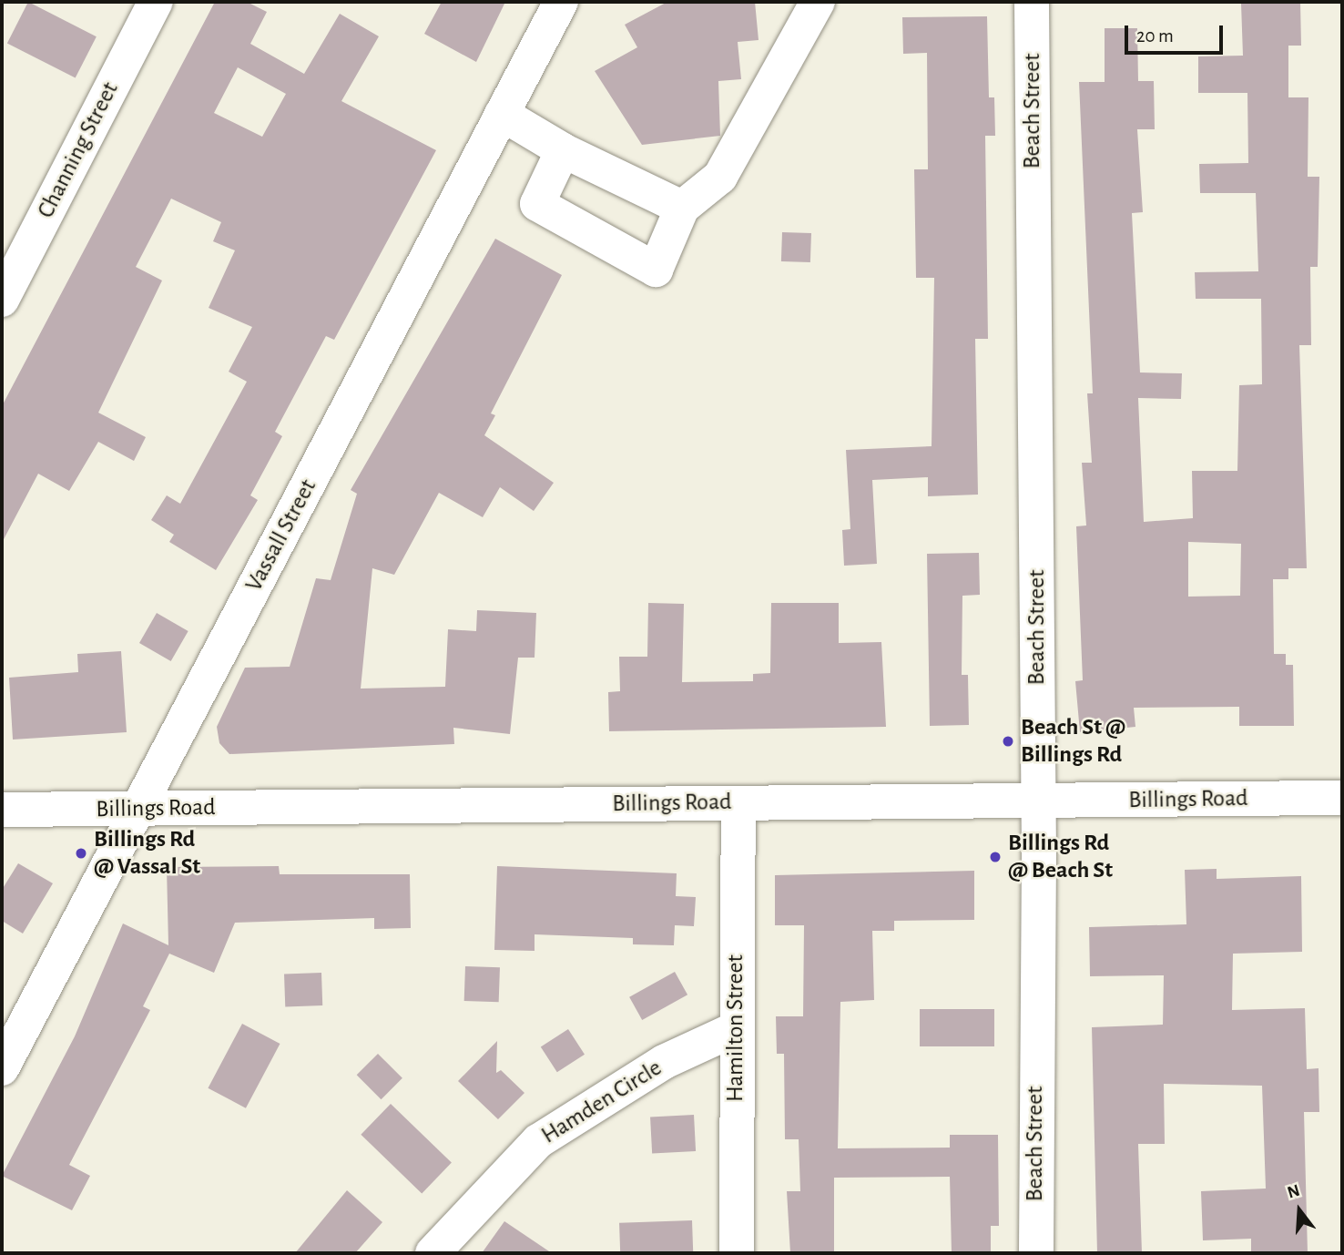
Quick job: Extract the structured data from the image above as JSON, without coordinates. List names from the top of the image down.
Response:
{
  "streets": {
    "street": [
      "Beach Street",
      "Channing Street",
      "Vassall Street",
      "Billings Road",
      "Hamilton Street",
      "Hamden Circle"
    ]
  },
  "crossings": [
    ["Beach Street", "Billings Road"],
    ["Vassall Street", "Billings Road"],
    ["Billings Road", "Hamilton Street"],
    ["Hamilton Street", "Hamden Circle"]
  ],
  "places": ["Beach St @ Billings Rd", "Billings Rd @ Vassal St", "Billings Rd @ Beach St"],
  "scale_bar": "20 m",
  "north": "top"
}
